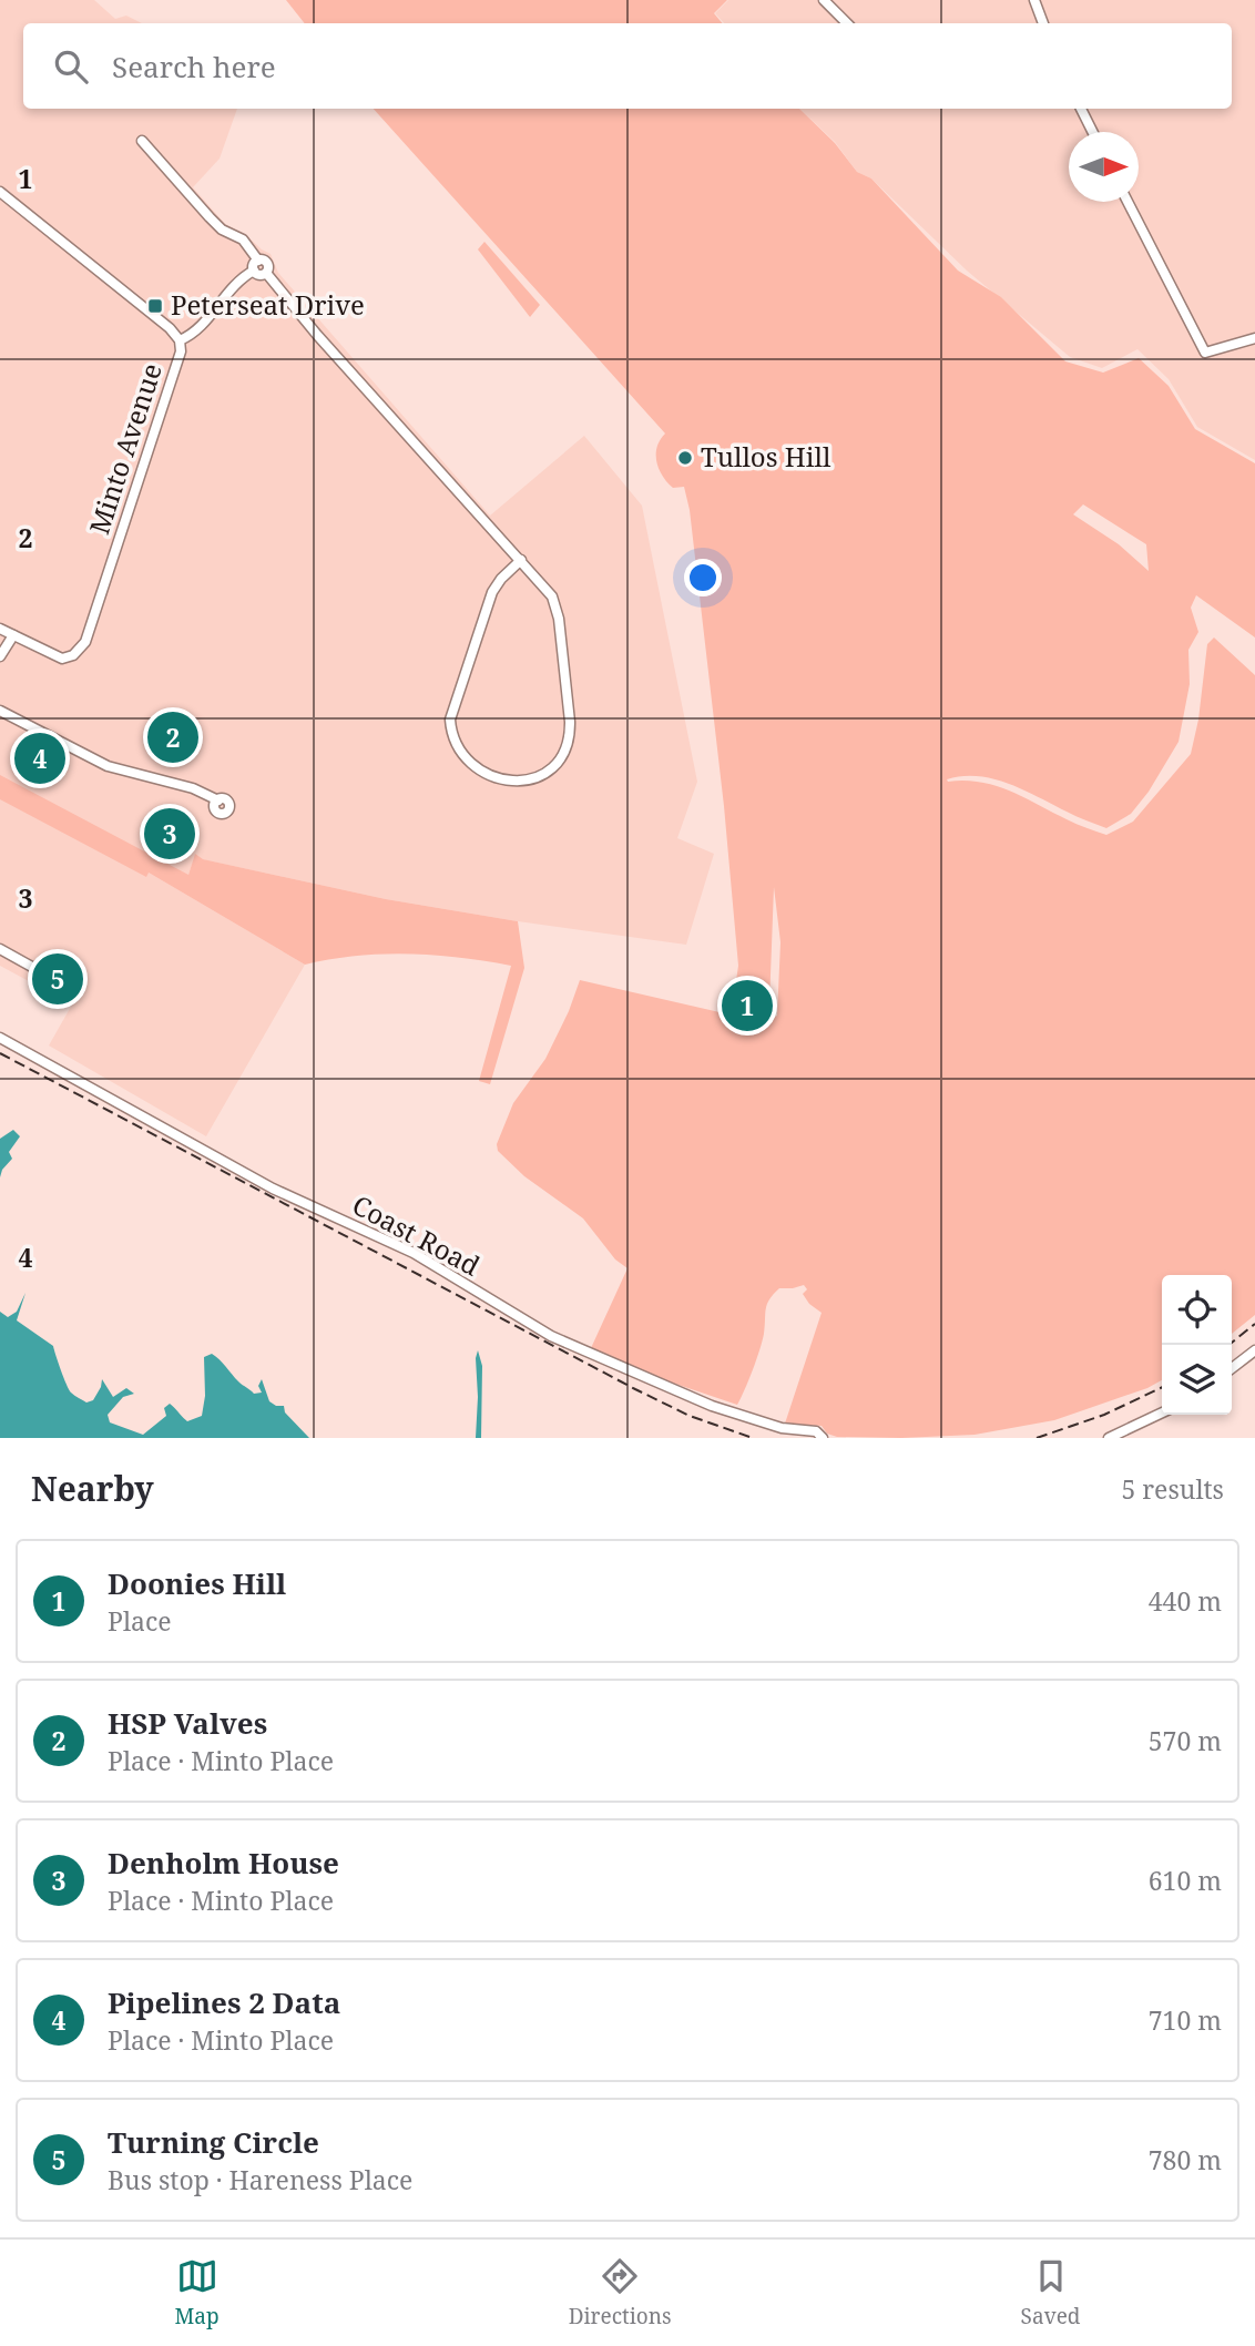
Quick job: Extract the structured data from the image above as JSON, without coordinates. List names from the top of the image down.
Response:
{
  "streets": {
    "street": ["Minto Avenue", "Coast Road"]
  },
  "places": {
    "transit": ["Peterseat Drive"],
    "other": ["Tullos Hill"]
  },
  "north": "right",
  "page": {
    "search": "Search here",
    "pins": [
      "2",
      "4",
      "3",
      "5",
      "1"
    ],
    "heading": ["Nearby", "5 results"],
    "list": [
      {
        "mark": "1",
        "name": "Doonies Hill",
        "note": "Place",
        "value": "440 m"
      },
      {
        "mark": "2",
        "name": "HSP Valves",
        "note": "Place · Minto Place",
        "value": "570 m"
      },
      {
        "mark": "3",
        "name": "Denholm House",
        "note": "Place · Minto Place",
        "value": "610 m"
      },
      {
        "mark": "4",
        "name": "Pipelines 2 Data",
        "note": "Place · Minto Place",
        "value": "710 m"
      },
      {
        "mark": "5",
        "name": "Turning Circle",
        "note": "Bus stop · Hareness Place",
        "value": "780 m"
      }
    ],
    "nav": ["Map", "Directions", "Saved"]
  },
  "grid": {
    "rows": [
      "1",
      "2",
      "3",
      "4"
    ]
  }
}
